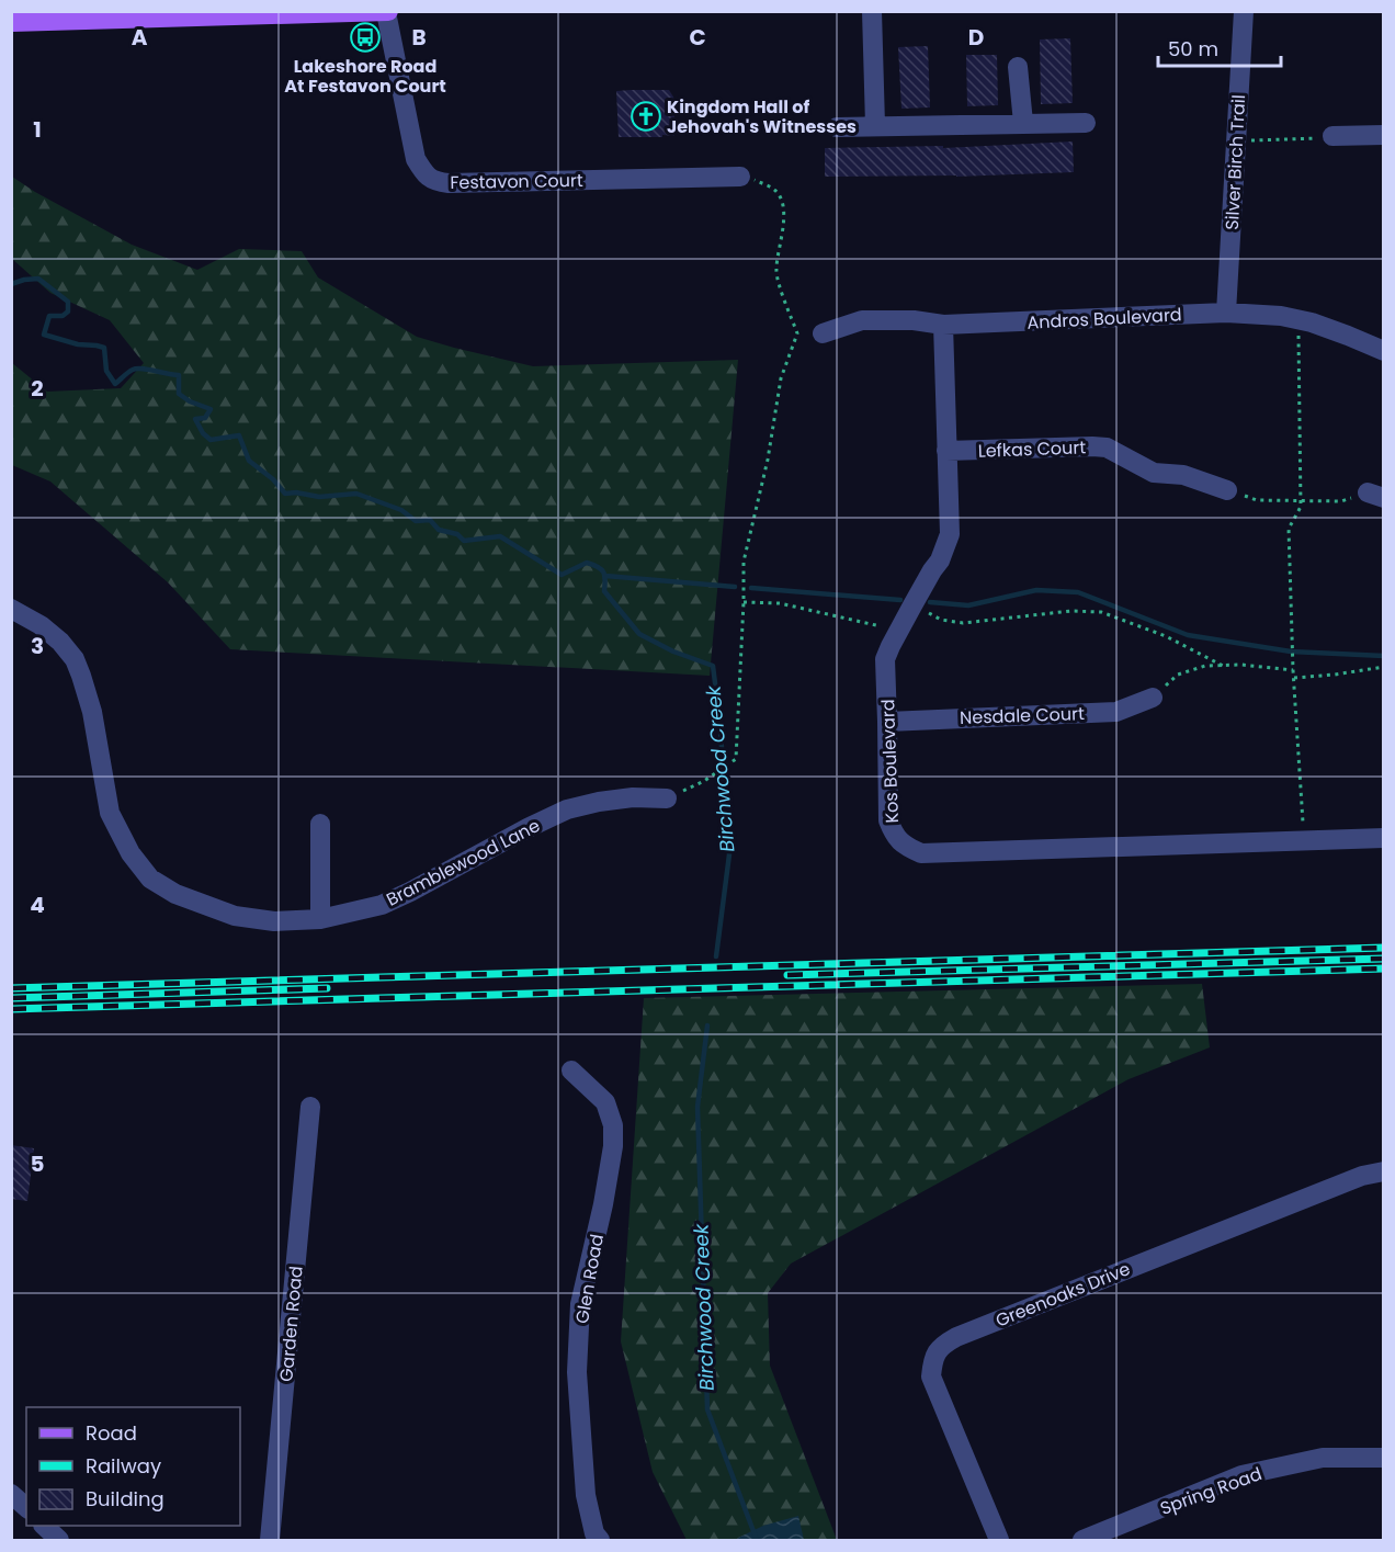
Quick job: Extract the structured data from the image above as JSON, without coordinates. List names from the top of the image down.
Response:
{
  "streets": {
    "street": [
      "Silver Birch Trail",
      "Festavon Court",
      "Andros Boulevard",
      "Lefkas Court",
      "Nesdale Court",
      "Kos Boulevard",
      "Bramblewood Lane",
      "Glen Road",
      "Greenoaks Drive",
      "Garden Road",
      "Spring Road"
    ]
  },
  "crossings": [
    ["Silver Birch Trail", "Andros Boulevard"],
    ["Andros Boulevard", "Kos Boulevard"],
    ["Lefkas Court", "Kos Boulevard"],
    ["Nesdale Court", "Kos Boulevard"]
  ],
  "water": ["Birchwood Creek"],
  "places": {
    "bus stop": ["Lakeshore Road At Festavon Court"],
    "church": ["Kingdom Hall of Jehovah's Witnesses"]
  },
  "legend": ["Road", "Railway", "Building"],
  "scale_bar": "50 m",
  "grid": {
    "columns": [
      "A",
      "B",
      "C",
      "D"
    ],
    "rows": [
      "1",
      "2",
      "3",
      "4",
      "5"
    ]
  }
}
